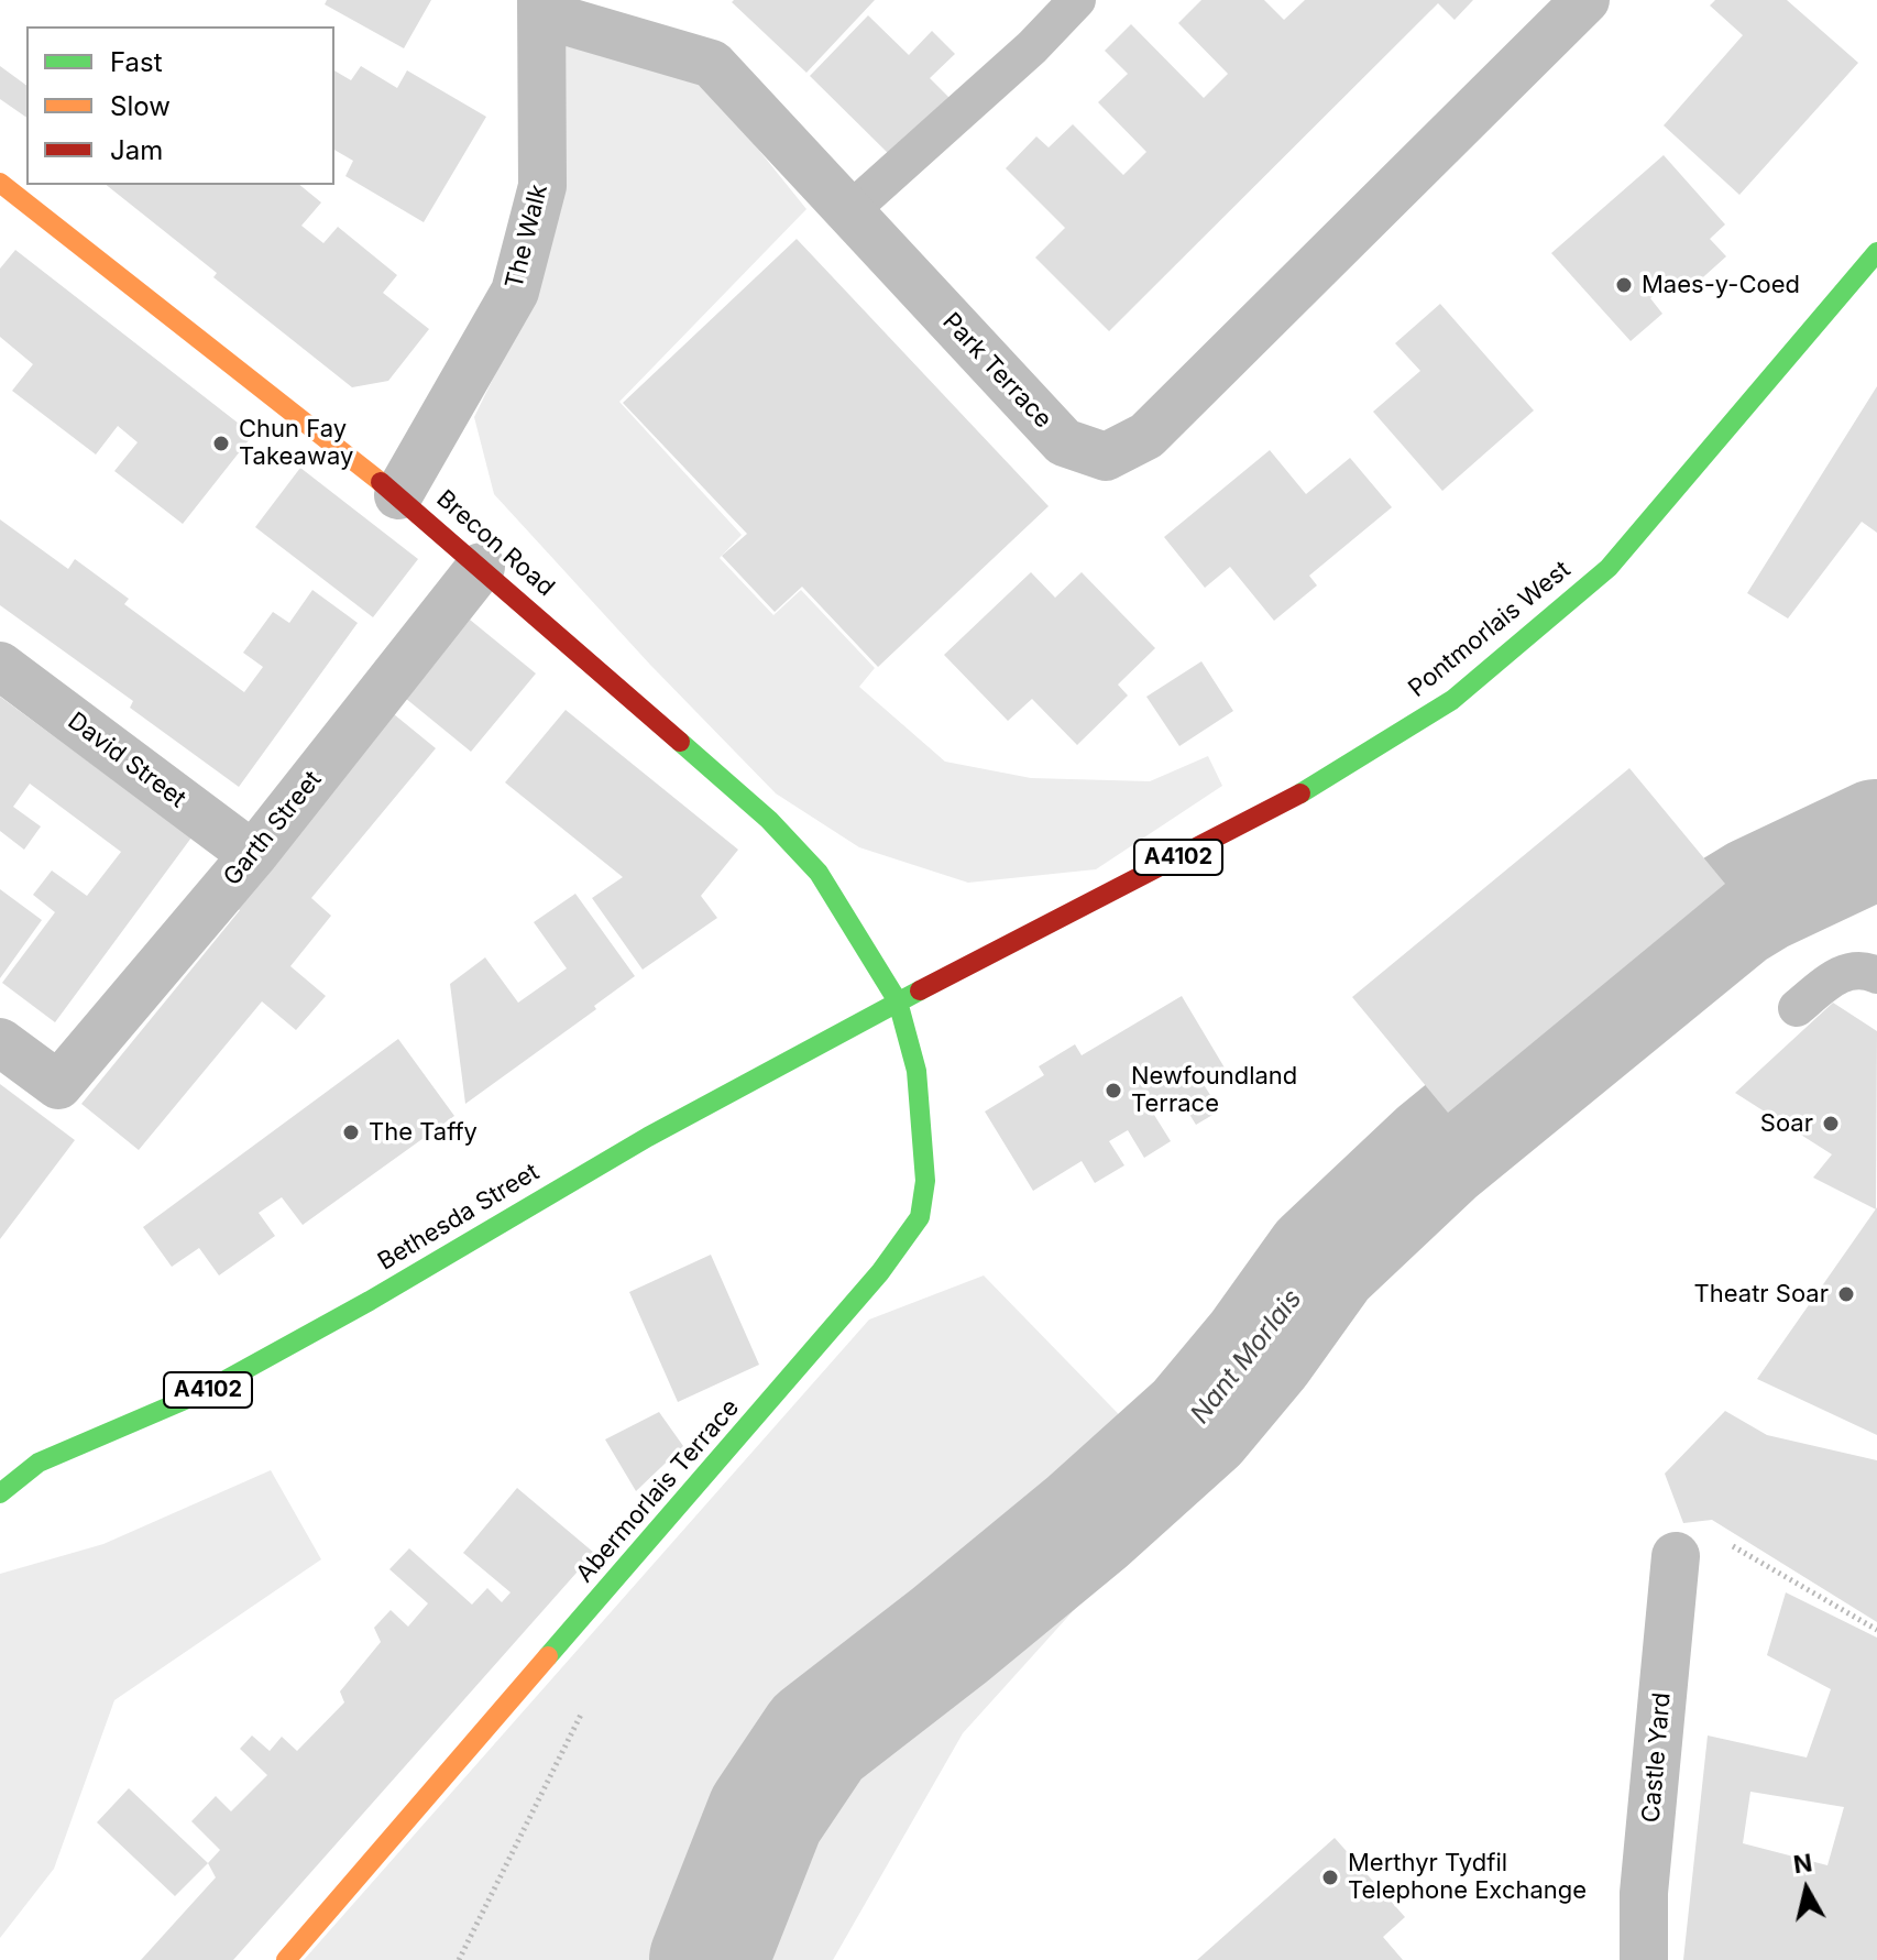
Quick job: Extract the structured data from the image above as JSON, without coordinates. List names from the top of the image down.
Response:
{
  "streets": {
    "street": [
      "The Walk",
      "Park Terrace",
      "Brecon Road",
      "Pontmorlais West",
      "David Street",
      "Garth Street",
      "A4102",
      "Bethesda Street",
      "Abermorlais Terrace",
      "Castle Yard"
    ]
  },
  "crossings": [
    ["The Walk", "Park Terrace"],
    ["The Walk", "Brecon Road"],
    ["Brecon Road", "Pontmorlais West"],
    ["Brecon Road", "Garth Street"],
    ["Brecon Road", "Bethesda Street"],
    ["Brecon Road", "Abermorlais Terrace"],
    ["Pontmorlais West", "Bethesda Street"],
    ["Pontmorlais West", "Abermorlais Terrace"],
    ["David Street", "Garth Street"],
    ["Bethesda Street", "Abermorlais Terrace"]
  ],
  "water": ["Nant Morlais"],
  "places": [
    "Maes-y-Coed",
    "Chun Fay Takeaway",
    "Newfoundland Terrace",
    "Soar",
    "The Taffy",
    "Theatr Soar",
    "Merthyr Tydfil Telephone Exchange"
  ],
  "legend": ["Fast", "Slow", "Jam"],
  "north": "top"
}
